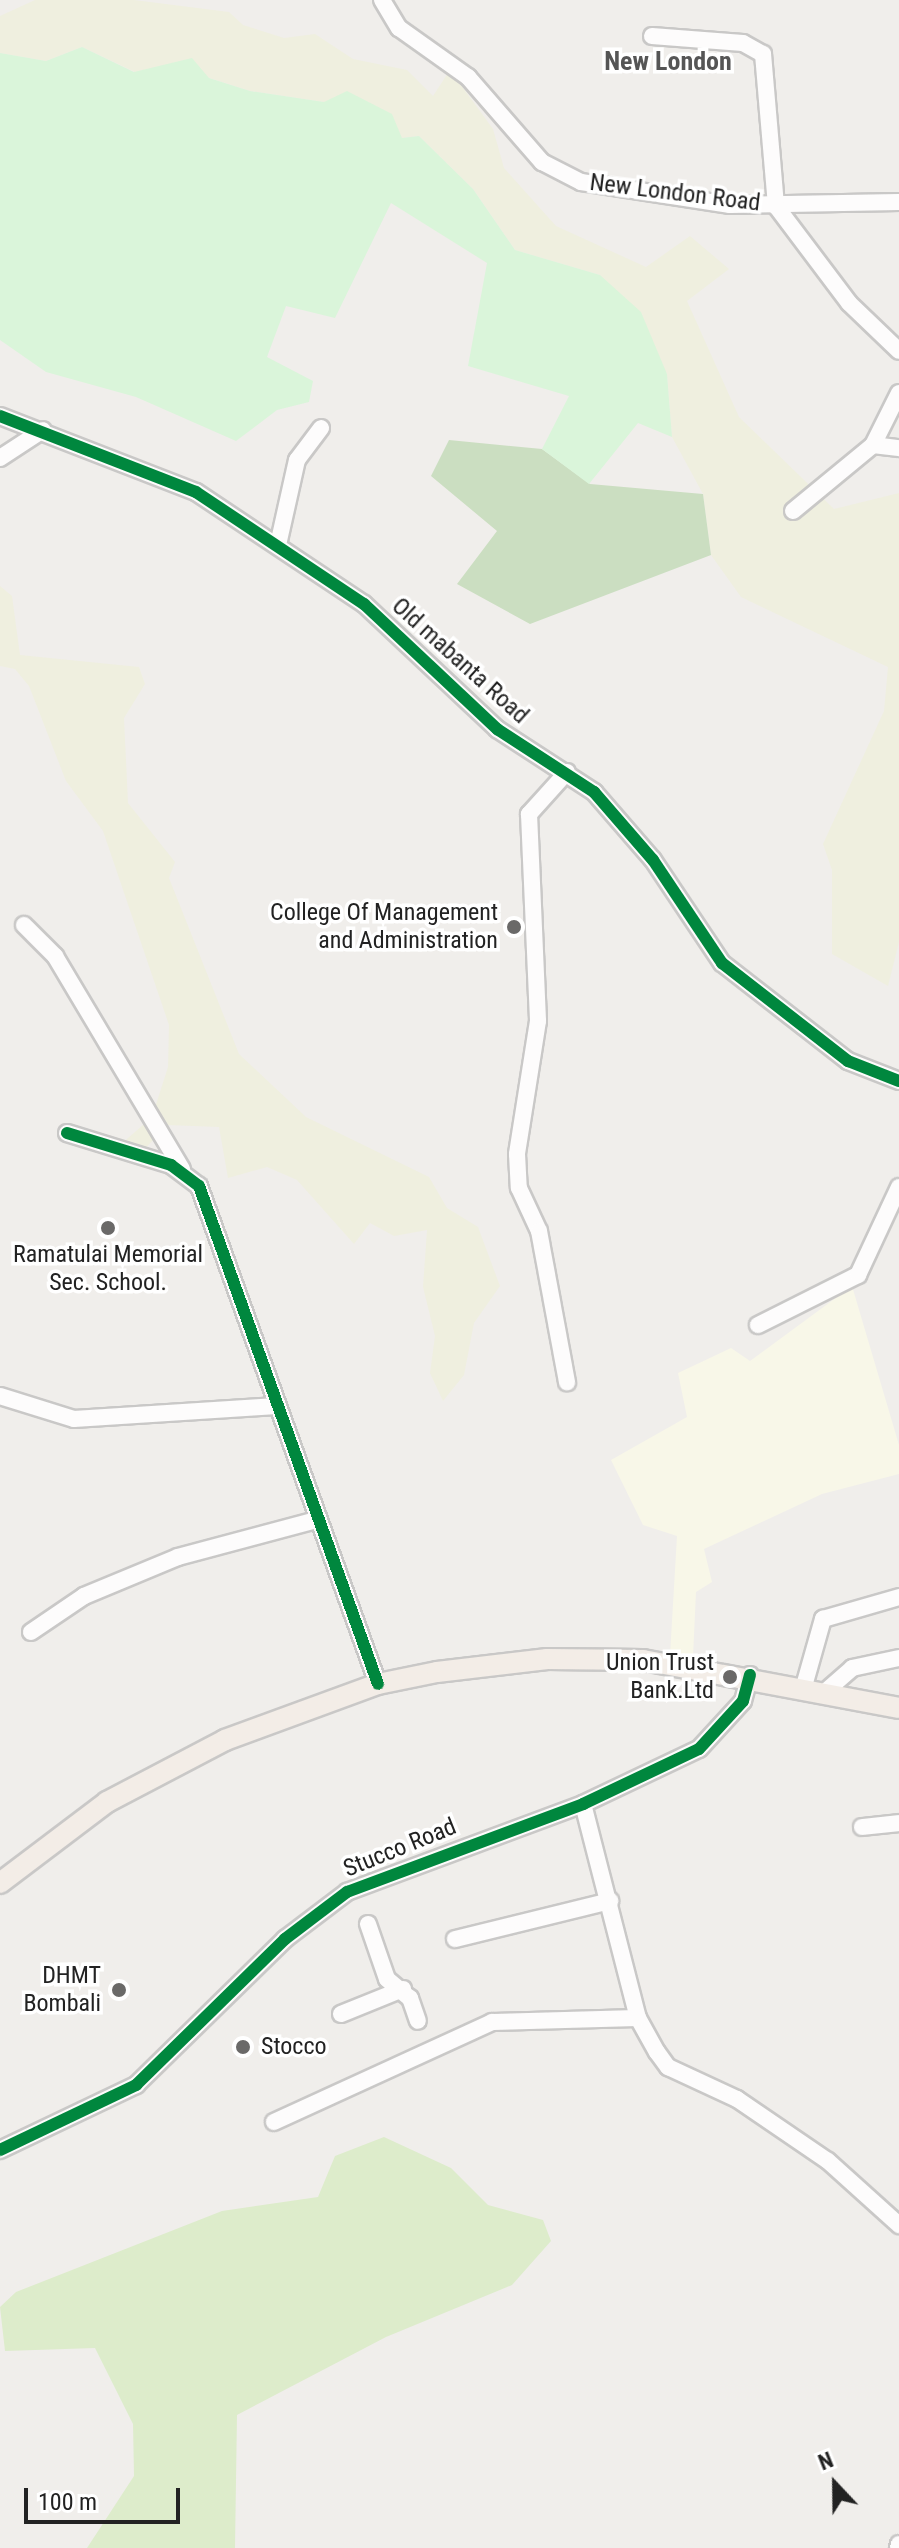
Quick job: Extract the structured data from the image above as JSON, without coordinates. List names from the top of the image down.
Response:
{
  "streets": {
    "street": ["New London Road", "Old mabanta Road", "Stucco Road"]
  },
  "districts": ["New London"],
  "places": [
    "College Of Management and Administration",
    "Ramatulai Memorial Sec. School.",
    "Union Trust Bank.Ltd",
    "DHMT Bombali",
    "Stocco"
  ],
  "scale_bar": "100 m",
  "north": "top"
}
